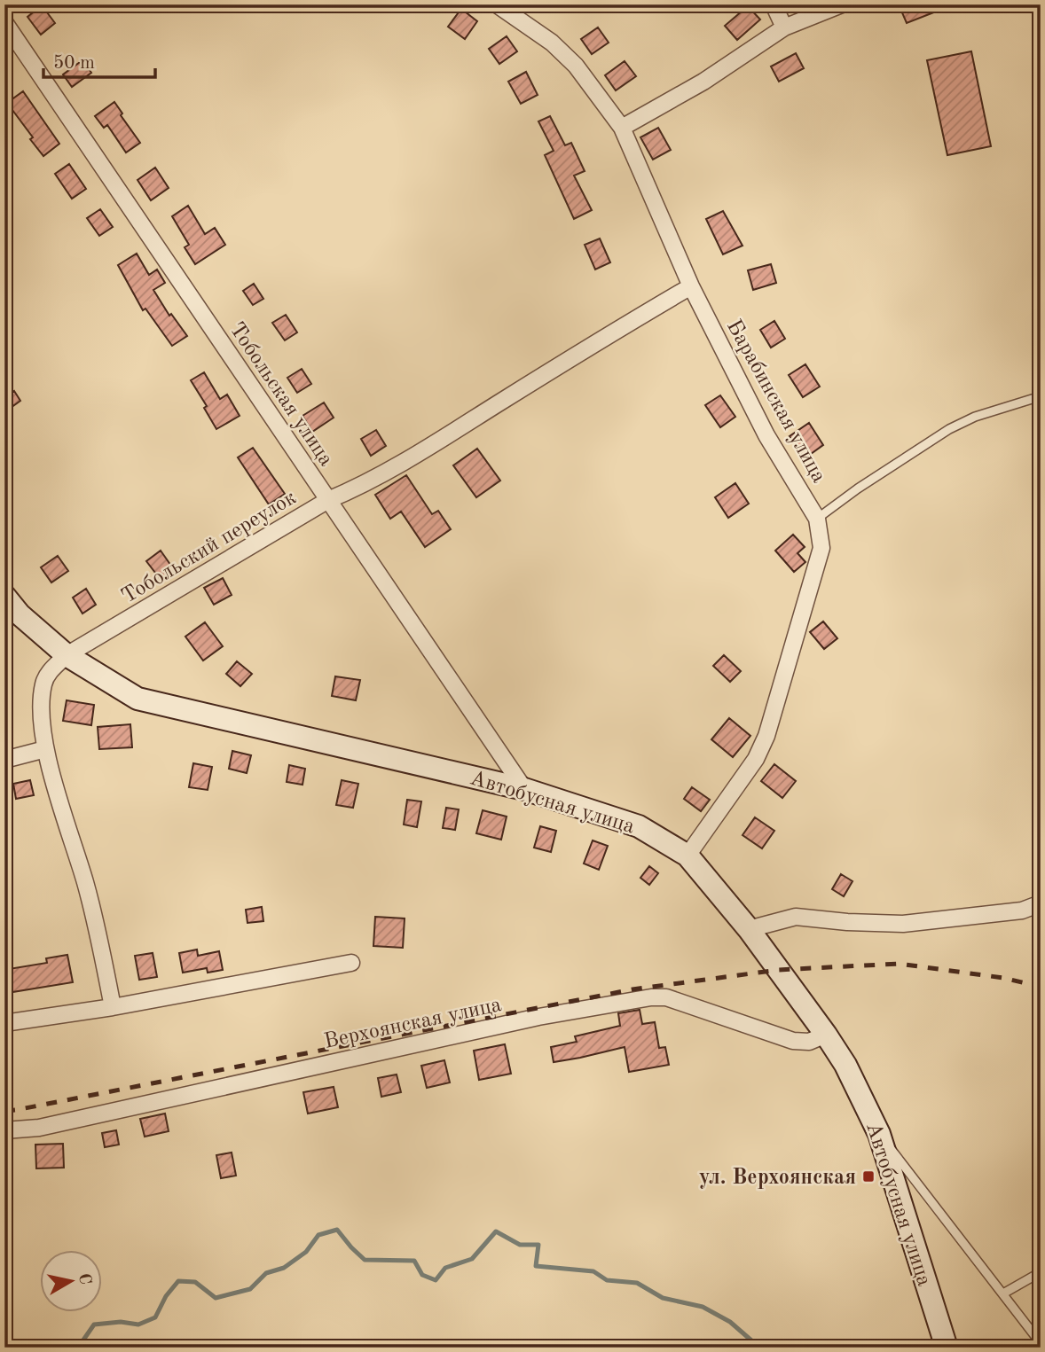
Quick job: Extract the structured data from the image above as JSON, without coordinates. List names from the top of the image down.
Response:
{
  "streets": {
    "street": [
      "Тобольская улица",
      "Барабинская улица",
      "Тобольский переулок",
      "Автобусная улица",
      "Верхоянская улица"
    ]
  },
  "crossings": [
    ["Тобольская улица", "Тобольский переулок"],
    ["Тобольская улица", "Автобусная улица"],
    ["Барабинская улица", "Тобольский переулок"],
    ["Барабинская улица", "Автобусная улица"],
    ["Тобольский переулок", "Автобусная улица"],
    ["Автобусная улица", "Верхоянская улица"]
  ],
  "places": {
    "transit": ["ул. Верхоянская"]
  },
  "scale_bar": "50 m",
  "north": "right"
}
